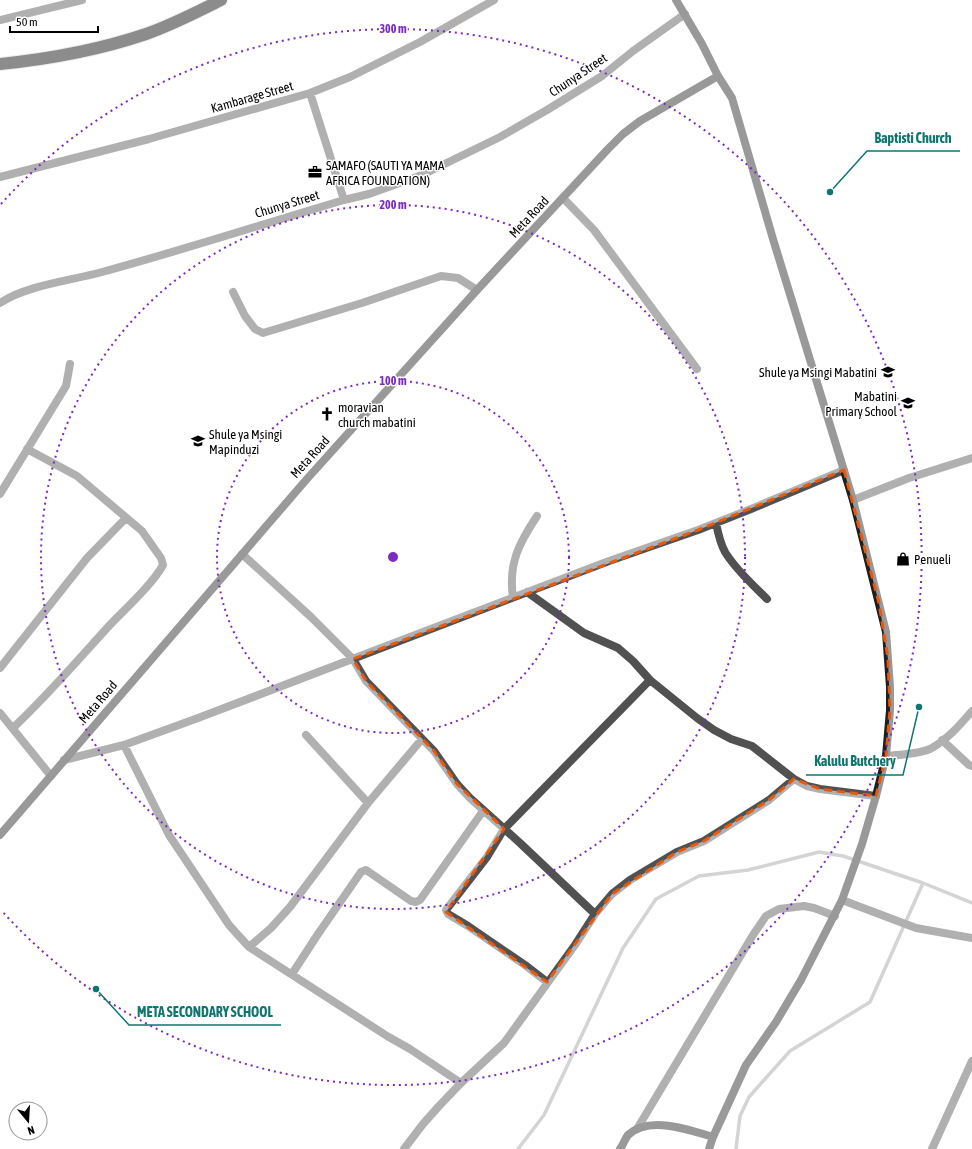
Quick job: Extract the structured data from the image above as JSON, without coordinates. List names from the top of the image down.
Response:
{
  "streets": {
    "main road": ["Meta Road"],
    "street": ["Chunya Street", "Kambarage Street"]
  },
  "places": {
    "office": ["SAMAFO (SAUTI YA MAMA AFRICA FOUNDATION)"],
    "other": ["Baptisti Church", "Kalulu Butchery", "META SECONDARY SCHOOL"],
    "school or university": ["Shule ya Msingi Mabatini", "Mabatini Primary School", "Shule ya Msingi Mapinduzi"],
    "church": ["moravian church mabatini"],
    "shop": ["Penueli"]
  },
  "scale_bar": "50 m",
  "north": "bottom",
  "rings": ["300 m", "200 m", "100 m"]
}
